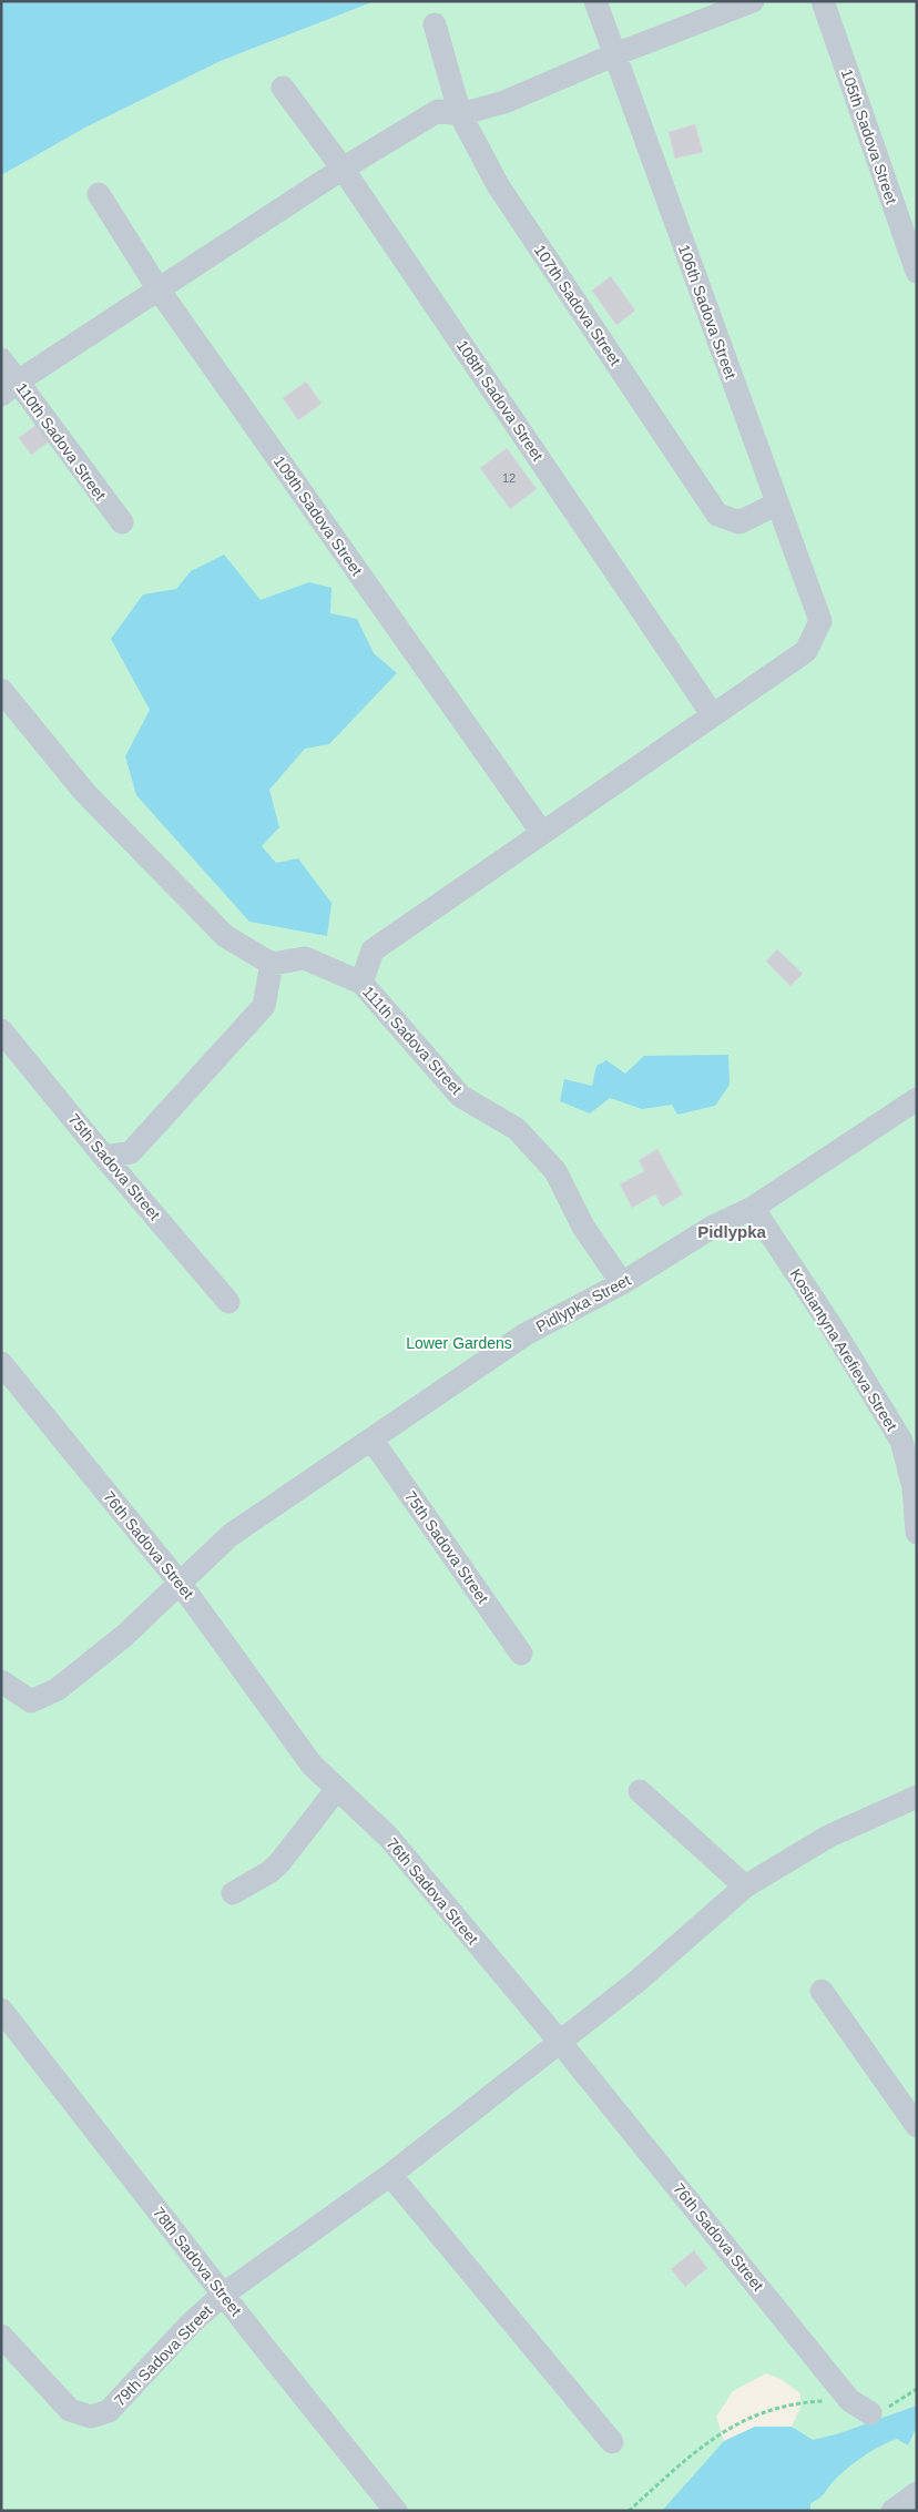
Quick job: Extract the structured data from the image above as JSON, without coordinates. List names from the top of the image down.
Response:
{
  "streets": {
    "street": [
      "105th Sadova Street",
      "107th Sadova Street",
      "106th Sadova Street",
      "108th Sadova Street",
      "110th Sadova Street",
      "109th Sadova Street",
      "111th Sadova Street",
      "75th Sadova Street",
      "Pidlypka Street",
      "Kostiantyna Arefieva Street",
      "76th Sadova Street",
      "78th Sadova Street",
      "79th Sadova Street"
    ]
  },
  "crossings": [
    ["107th Sadova Street", "106th Sadova Street"],
    ["106th Sadova Street", "108th Sadova Street"],
    ["111th Sadova Street", "Pidlypka Street"],
    ["75th Sadova Street", "Pidlypka Street"],
    ["Pidlypka Street", "Kostiantyna Arefieva Street"],
    ["Pidlypka Street", "76th Sadova Street"],
    ["76th Sadova Street", "79th Sadova Street"],
    ["78th Sadova Street", "79th Sadova Street"]
  ],
  "districts": ["Pidlypka"],
  "parks": ["Lower Gardens"],
  "house_numbers": ["12"]
}
